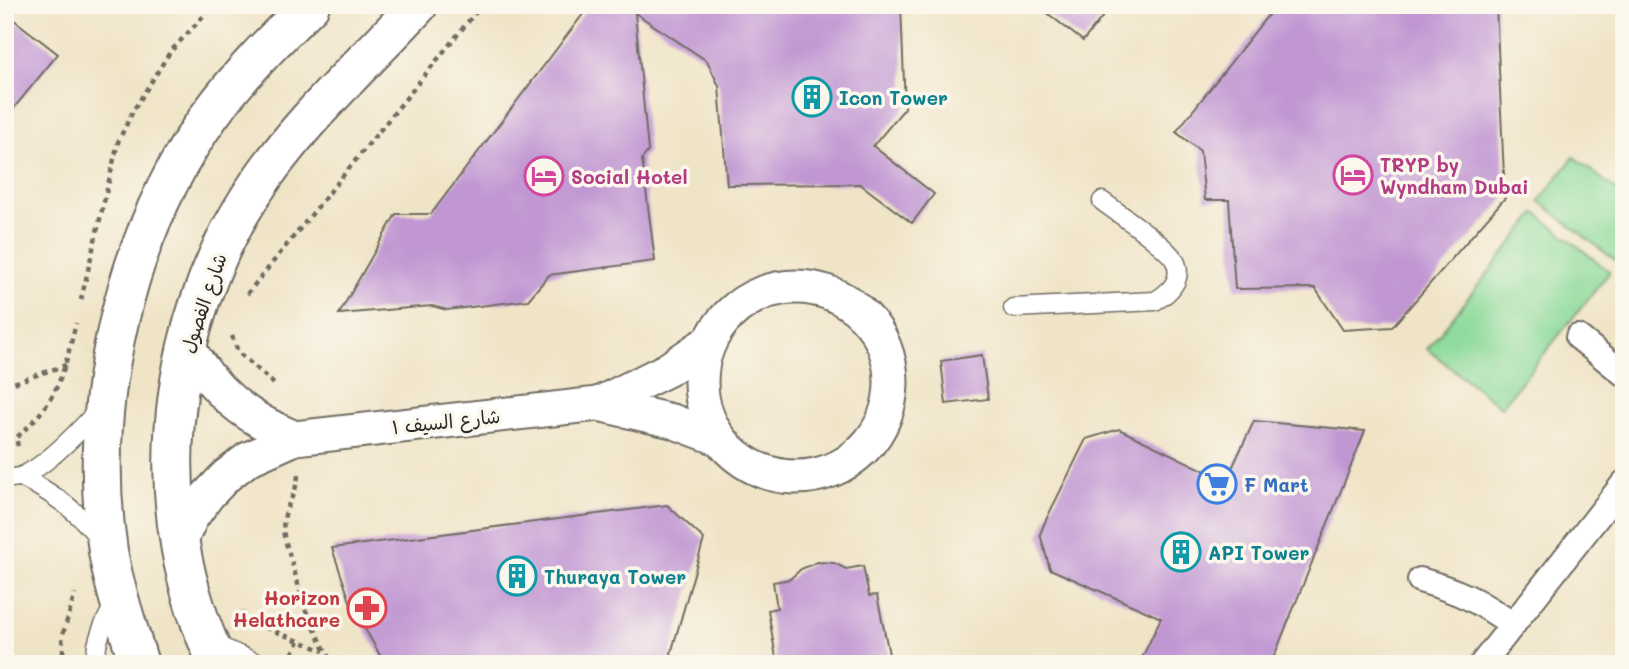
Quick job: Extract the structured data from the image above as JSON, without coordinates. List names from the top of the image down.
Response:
{
  "streets": {
    "street": ["شارع الفصول", "شارع السيف ١"]
  },
  "places": {
    "building": ["Icon Tower", "API Tower", "Thuraya Tower"],
    "hotel": ["TRYP by Wyndham Dubai", "Social Hotel"],
    "supermarket": ["F Mart"],
    "pharmacy": ["Horizon Helathcare"]
  }
}
